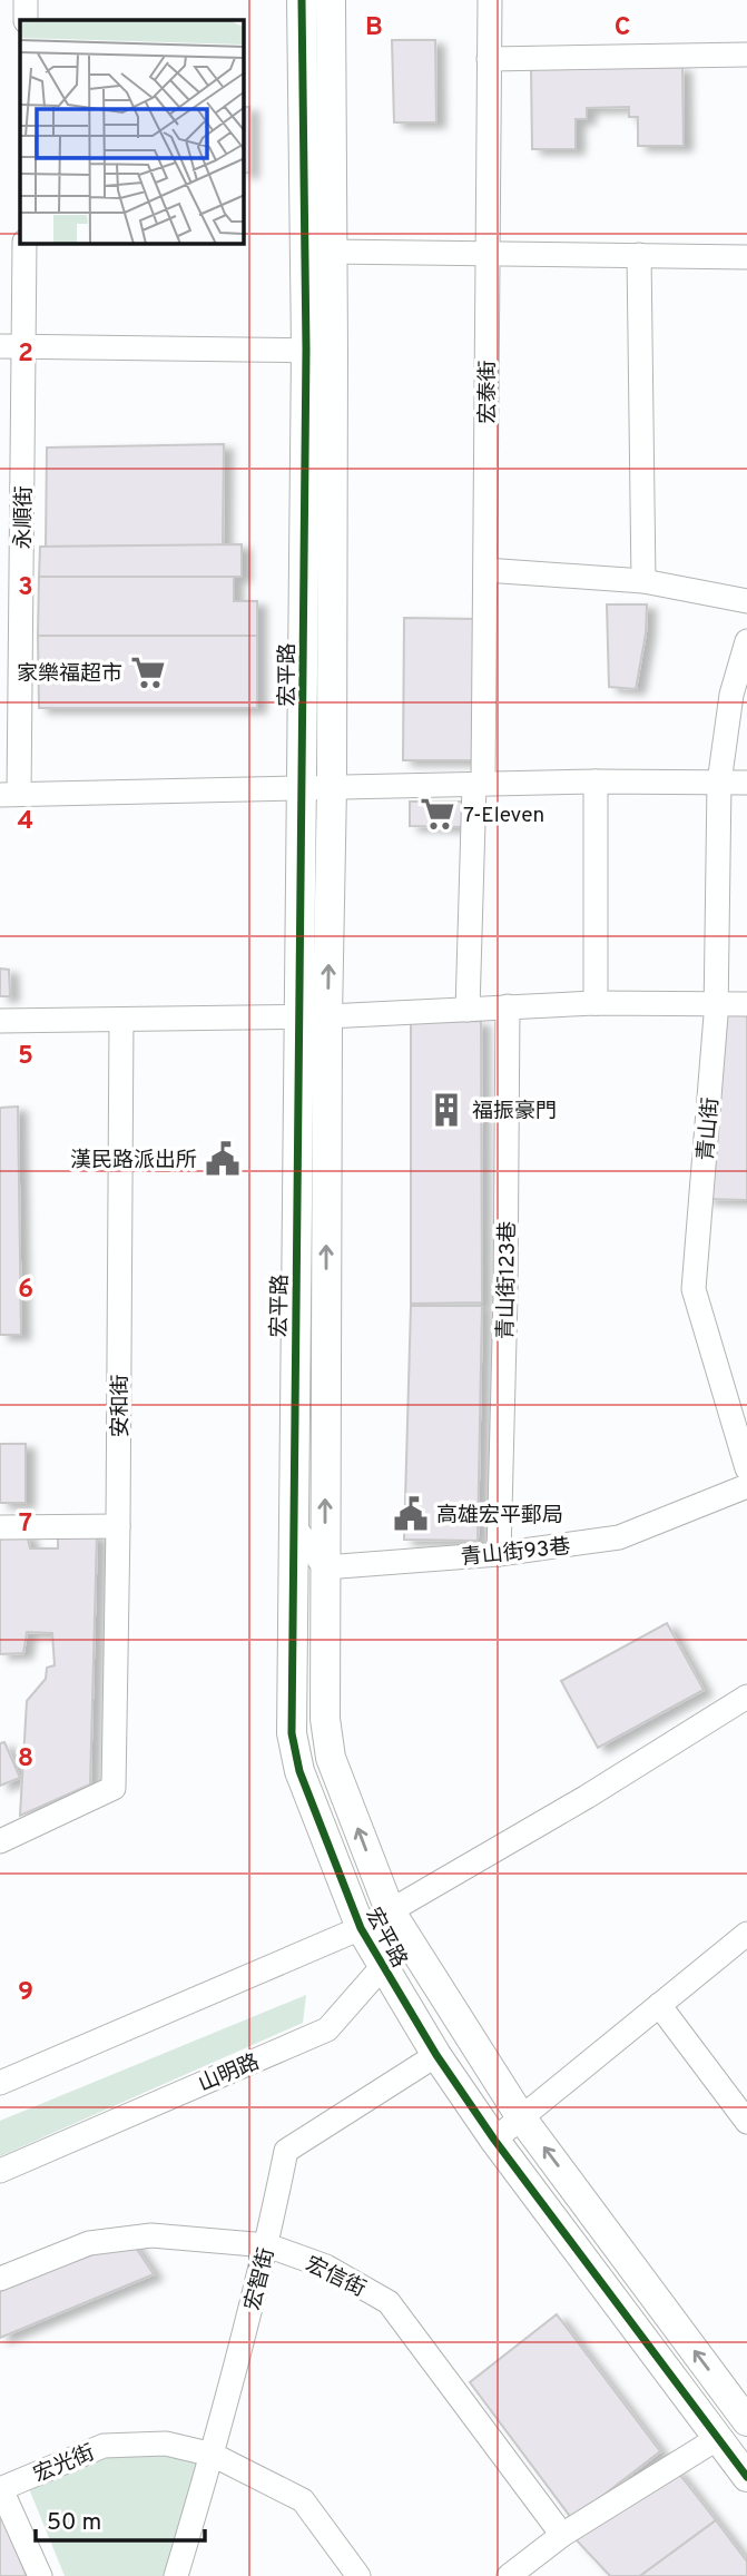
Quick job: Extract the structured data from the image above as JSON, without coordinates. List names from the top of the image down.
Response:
{
  "streets": {
    "street": [
      "宏泰街",
      "永順街",
      "宏平路",
      "青山街",
      "青山街123巷",
      "安和街",
      "青山街93巷",
      "山明路",
      "宏信街",
      "宏智街",
      "宏光街"
    ]
  },
  "crossings": [
    ["宏平路", "青山街93巷"],
    ["宏平路", "山明路"],
    ["宏平路", "宏智街"],
    ["青山街123巷", "青山街93巷"],
    ["宏信街", "宏智街"],
    ["宏智街", "宏光街"]
  ],
  "places": {
    "supermarket": ["家樂福超市", "7-Eleven"],
    "building": ["福振豪門"],
    "public building": ["漢民路派出所", "高雄宏平郵局"]
  },
  "scale_bar": "50 m",
  "grid": {
    "columns": ["B", "C"],
    "rows": [
      "2",
      "3",
      "4",
      "5",
      "6",
      "7",
      "8",
      "9"
    ]
  }
}
